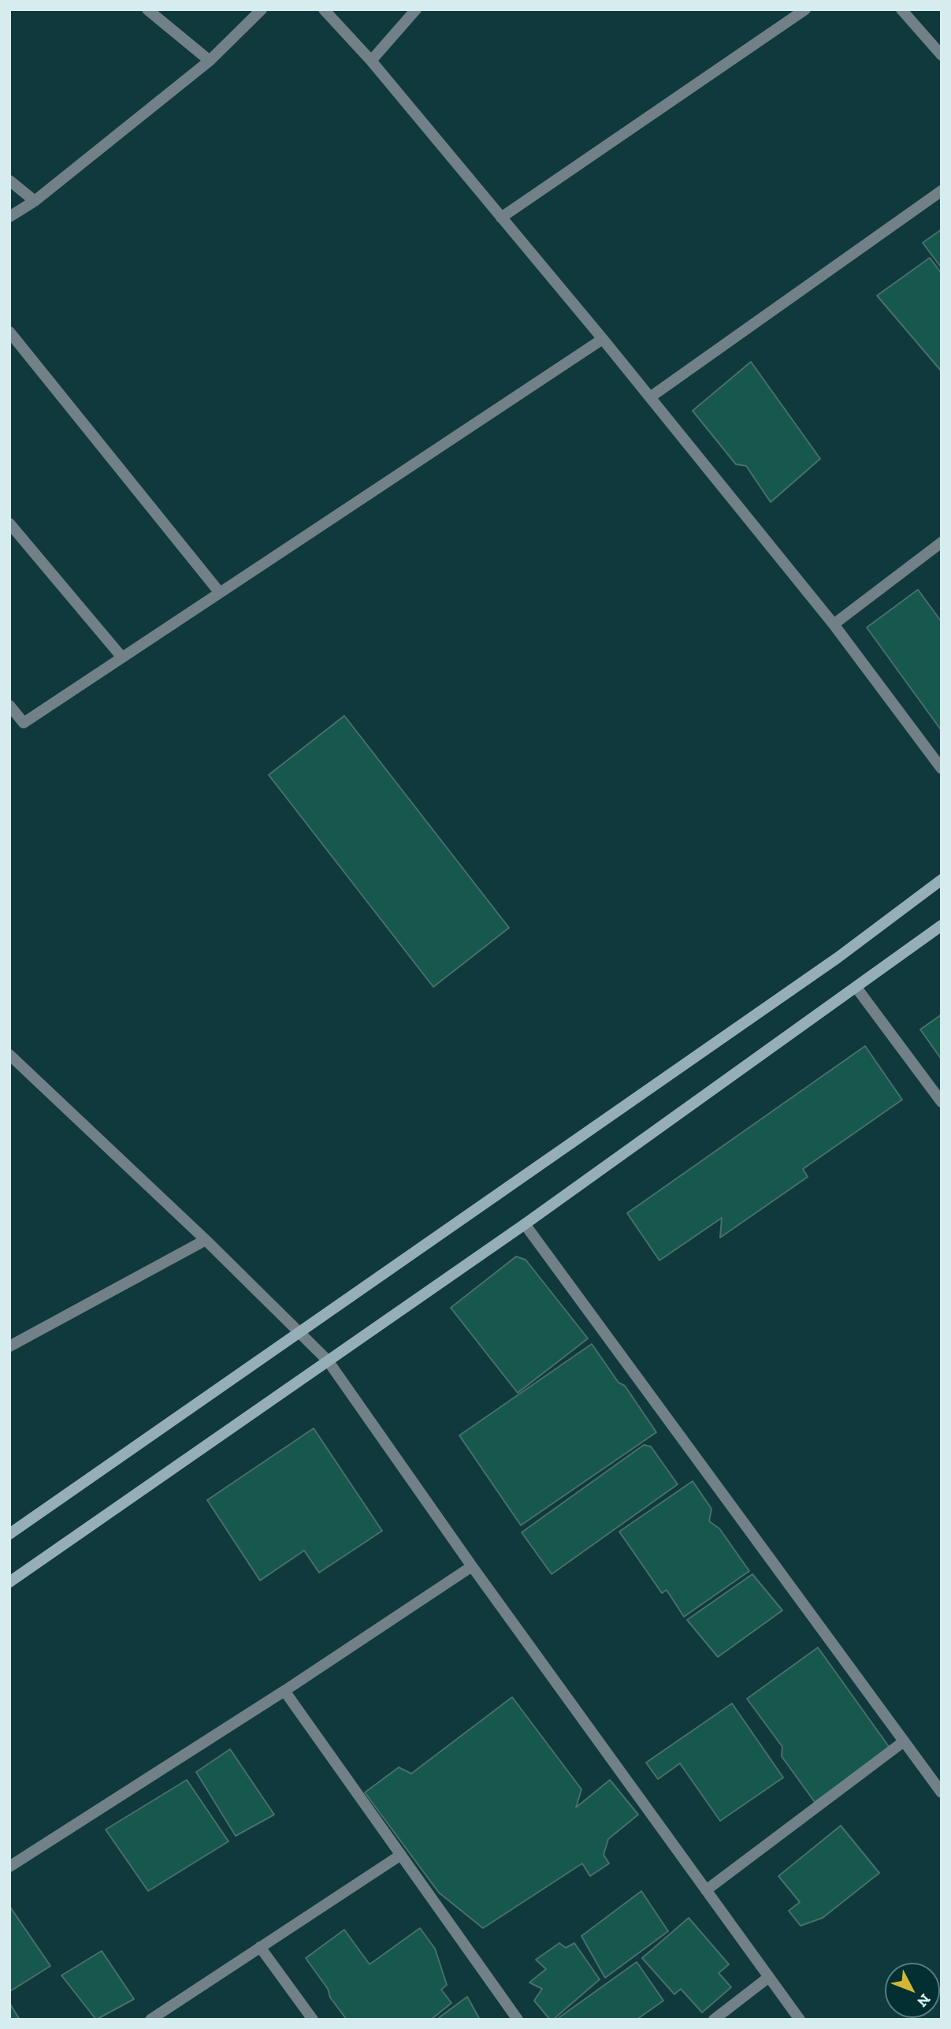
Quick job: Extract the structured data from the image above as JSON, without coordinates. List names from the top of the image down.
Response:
{
  "north": "bottom right"
}
